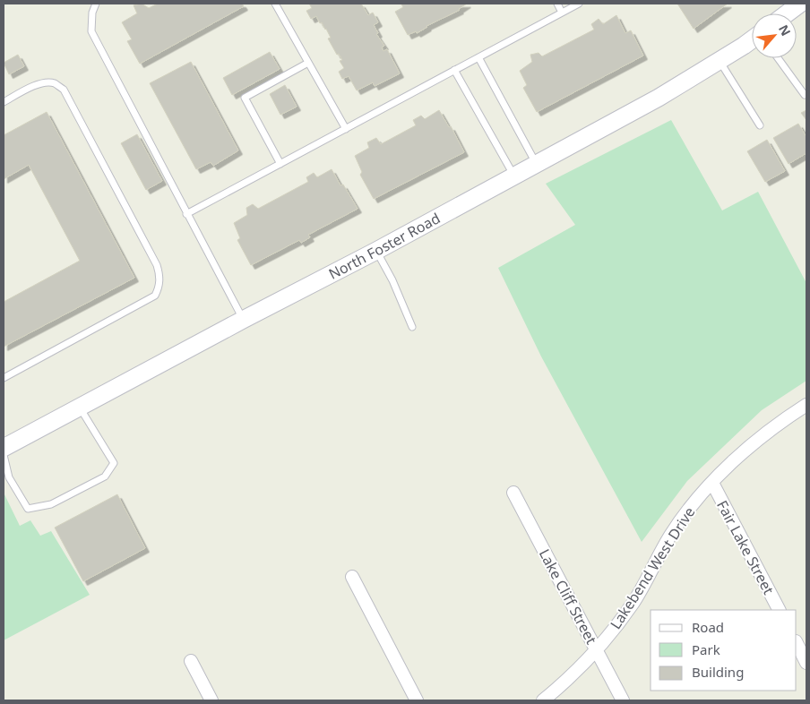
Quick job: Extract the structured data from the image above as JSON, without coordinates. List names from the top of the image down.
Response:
{
  "streets": {
    "main road": ["North Foster Road"],
    "street": ["Fair Lake Street", "Lakebend West Drive", "Lake Cliff Street"]
  },
  "crossings": [
    ["Fair Lake Street", "Lakebend West Drive"],
    ["Lakebend West Drive", "Lake Cliff Street"]
  ],
  "legend": ["Road", "Park", "Building"],
  "north": "top right"
}
